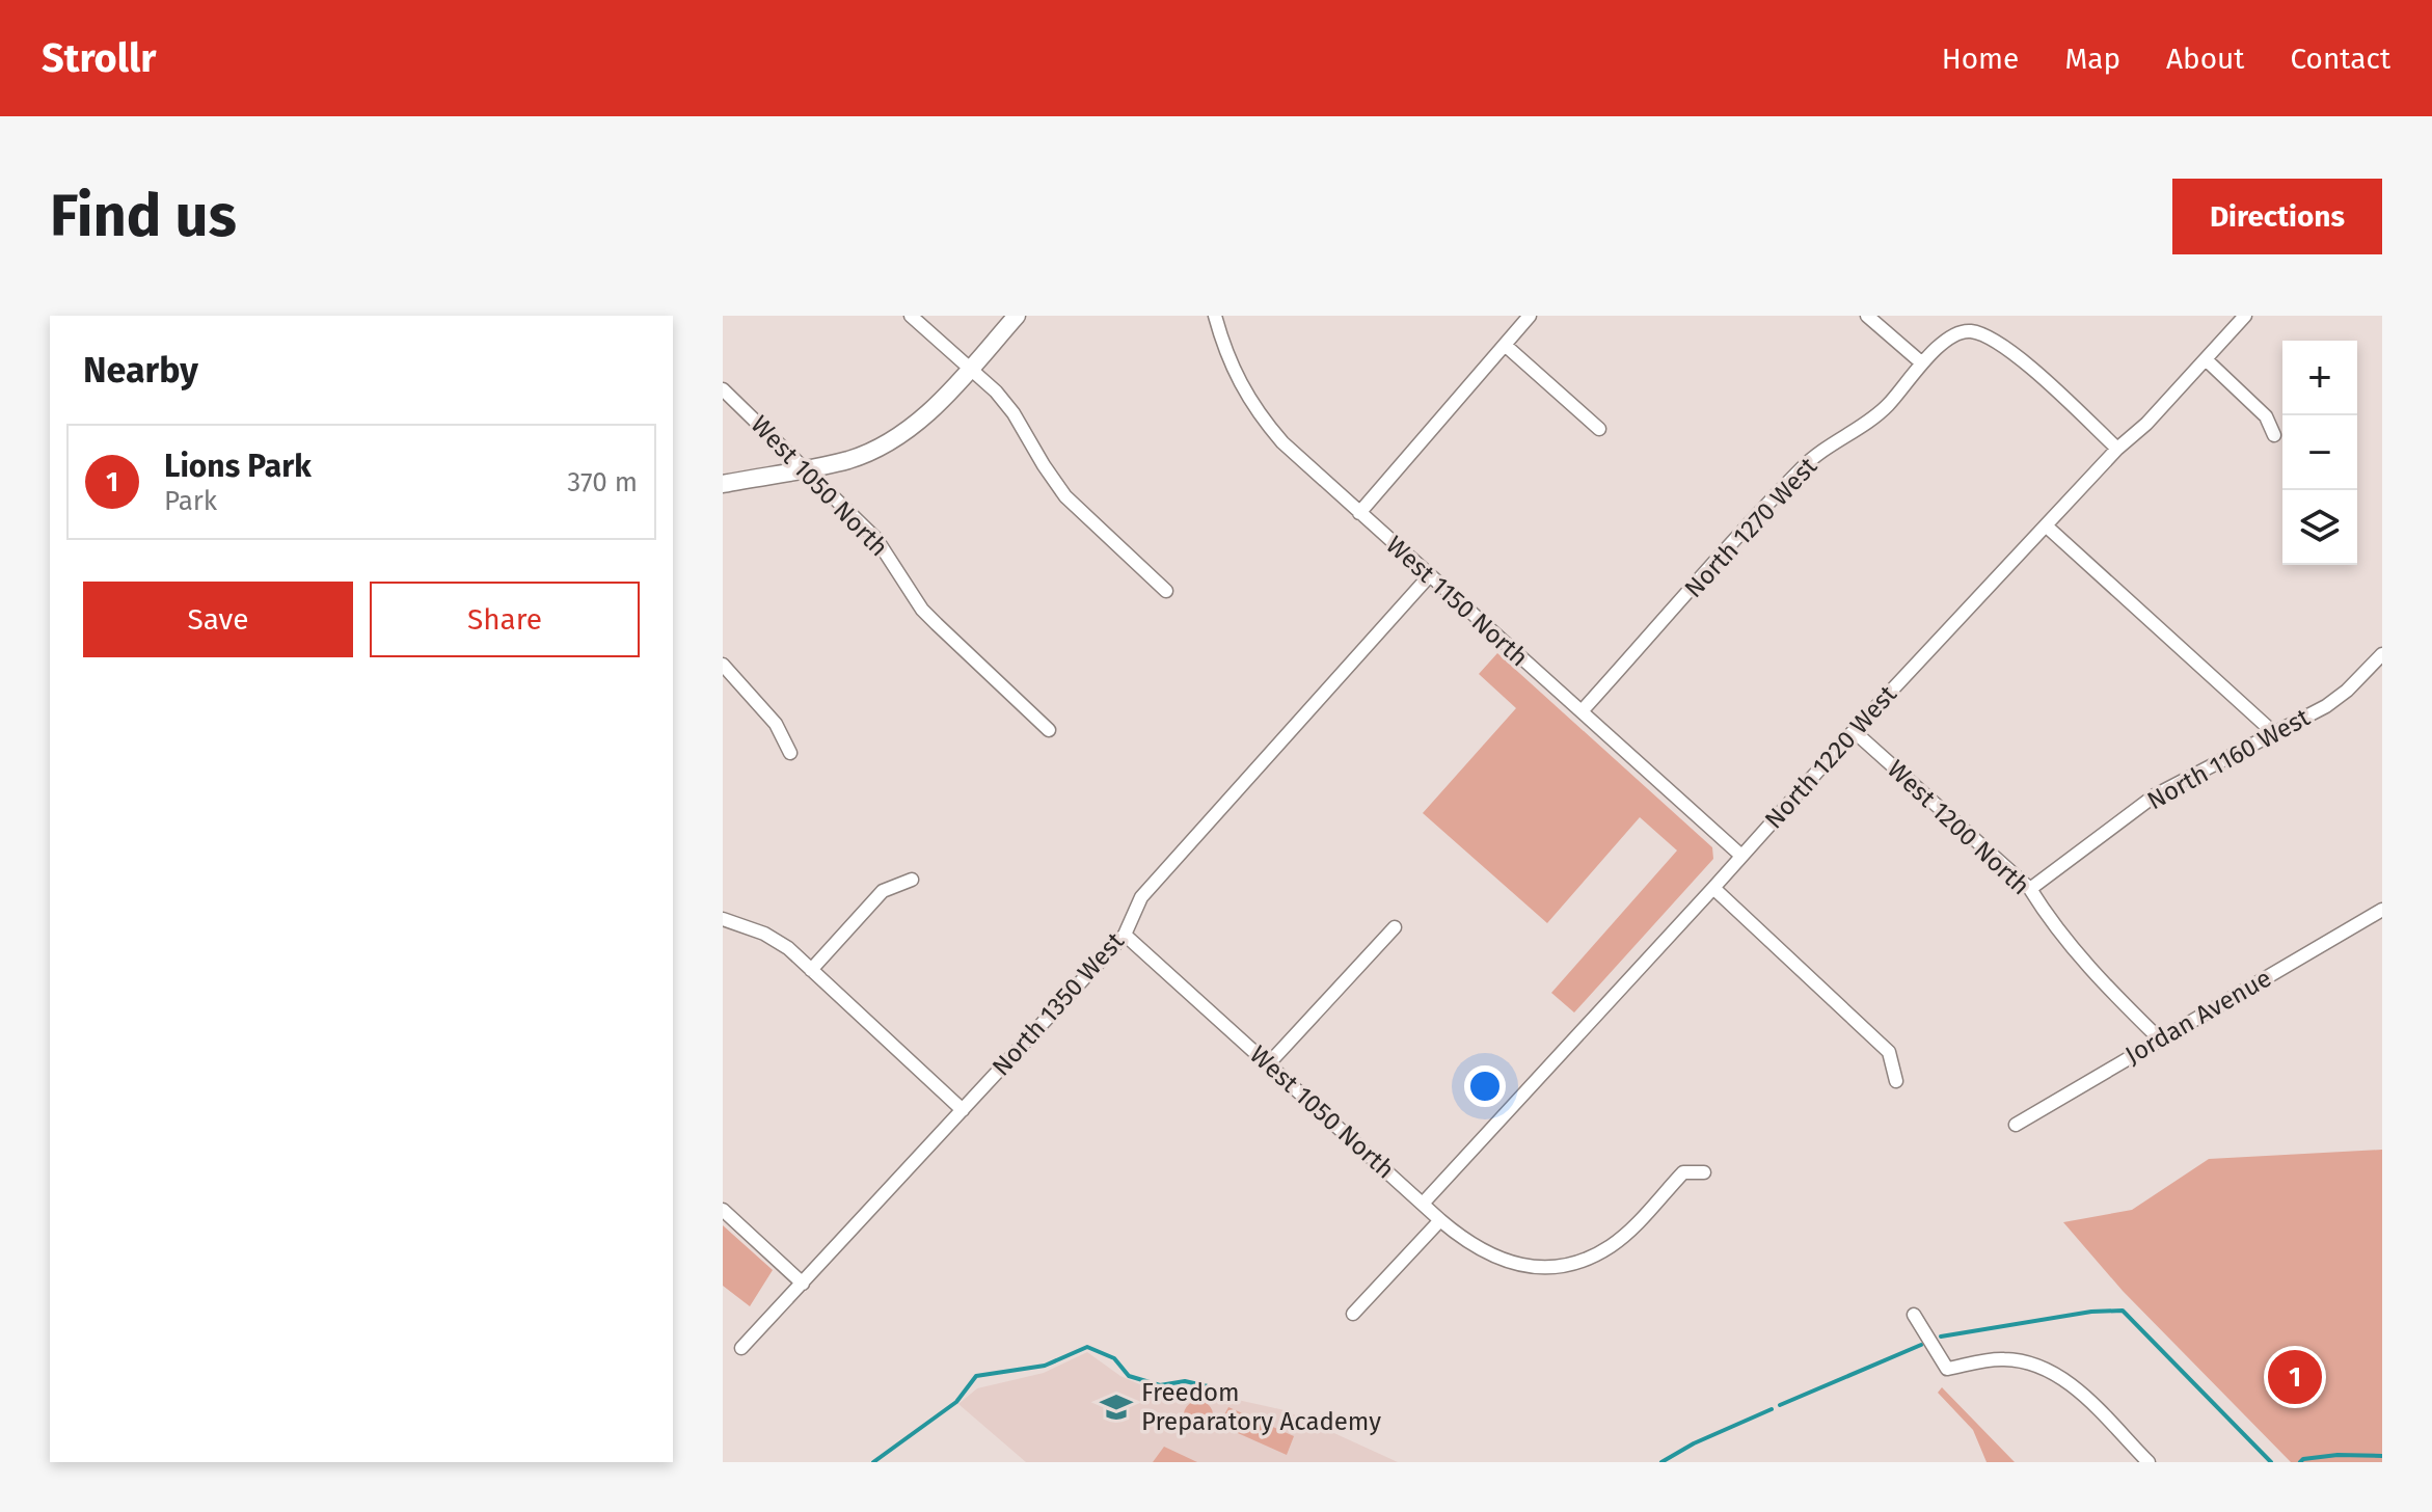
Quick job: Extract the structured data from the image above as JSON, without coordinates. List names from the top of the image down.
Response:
{
  "streets": {
    "street": [
      "West 1050 North",
      "North 1270 West",
      "West 1150 North",
      "North 1220 West",
      "North 1160 West",
      "West 1200 North",
      "North 1350 West",
      "Jordan Avenue"
    ]
  },
  "crossings": [
    ["West 1050 North", "North 1220 West"],
    ["West 1050 North", "North 1350 West"],
    ["North 1270 West", "West 1150 North"],
    ["North 1270 West", "North 1220 West"],
    ["West 1150 North", "North 1220 West"],
    ["West 1150 North", "North 1350 West"],
    ["North 1220 West", "West 1200 North"],
    ["North 1160 West", "West 1200 North"],
    ["West 1200 North", "Jordan Avenue"]
  ],
  "places": {
    "school or university": ["Freedom Preparatory Academy"]
  },
  "page": {
    "header": "Strollr",
    "nav": [
      "Home",
      "Map",
      "About",
      "Contact"
    ],
    "buttons": [
      "Directions",
      ["Save", "Share"]
    ],
    "title": "Find us",
    "heading": "Nearby",
    "map_buttons": ["+", "−"],
    "list": [
      {
        "mark": "1",
        "name": "Lions Park",
        "note": "Park",
        "value": "370 m"
      }
    ],
    "pins": "1"
  }
}
